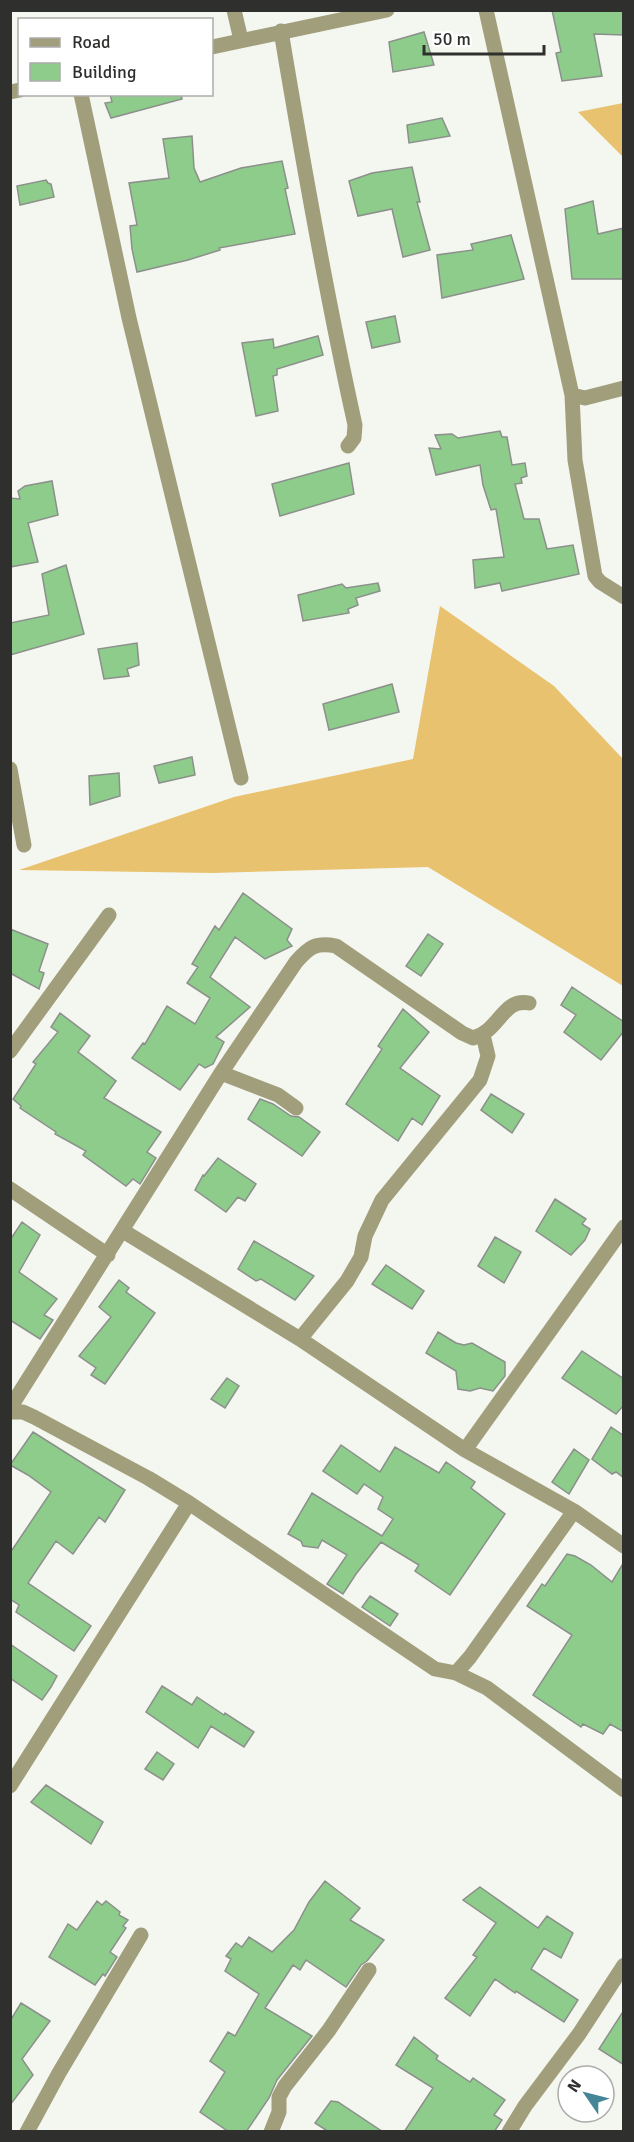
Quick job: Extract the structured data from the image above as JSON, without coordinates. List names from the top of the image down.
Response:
{
  "legend": ["Road", "Building"],
  "scale_bar": "50 m",
  "north": "top left"
}
